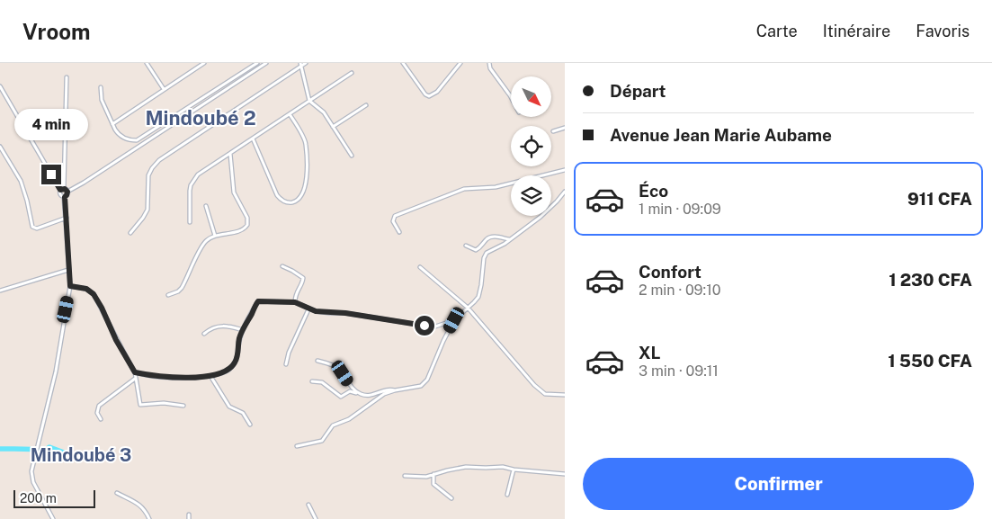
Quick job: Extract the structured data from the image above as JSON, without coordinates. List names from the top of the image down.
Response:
{
  "districts": ["Mindoubé 2", "Mindoubé 3"],
  "scale_bar": "200 m",
  "north": "bottom right",
  "page": {
    "header": "Vroom",
    "nav": ["Carte", "Itinéraire", "Favoris"],
    "banner": ["Départ", "Avenue Jean Marie Aubame"],
    "bubble": "4 min",
    "list": [
      {
        "name": "Éco",
        "note": "1 min · 09:09",
        "value": "911 CFA"
      },
      {
        "name": "Confort",
        "note": "2 min · 09:10",
        "value": "1 230 CFA"
      },
      {
        "name": "XL",
        "note": "3 min · 09:11",
        "value": "1 550 CFA"
      }
    ],
    "buttons": "Confirmer",
    "scale": "200 m"
  }
}
